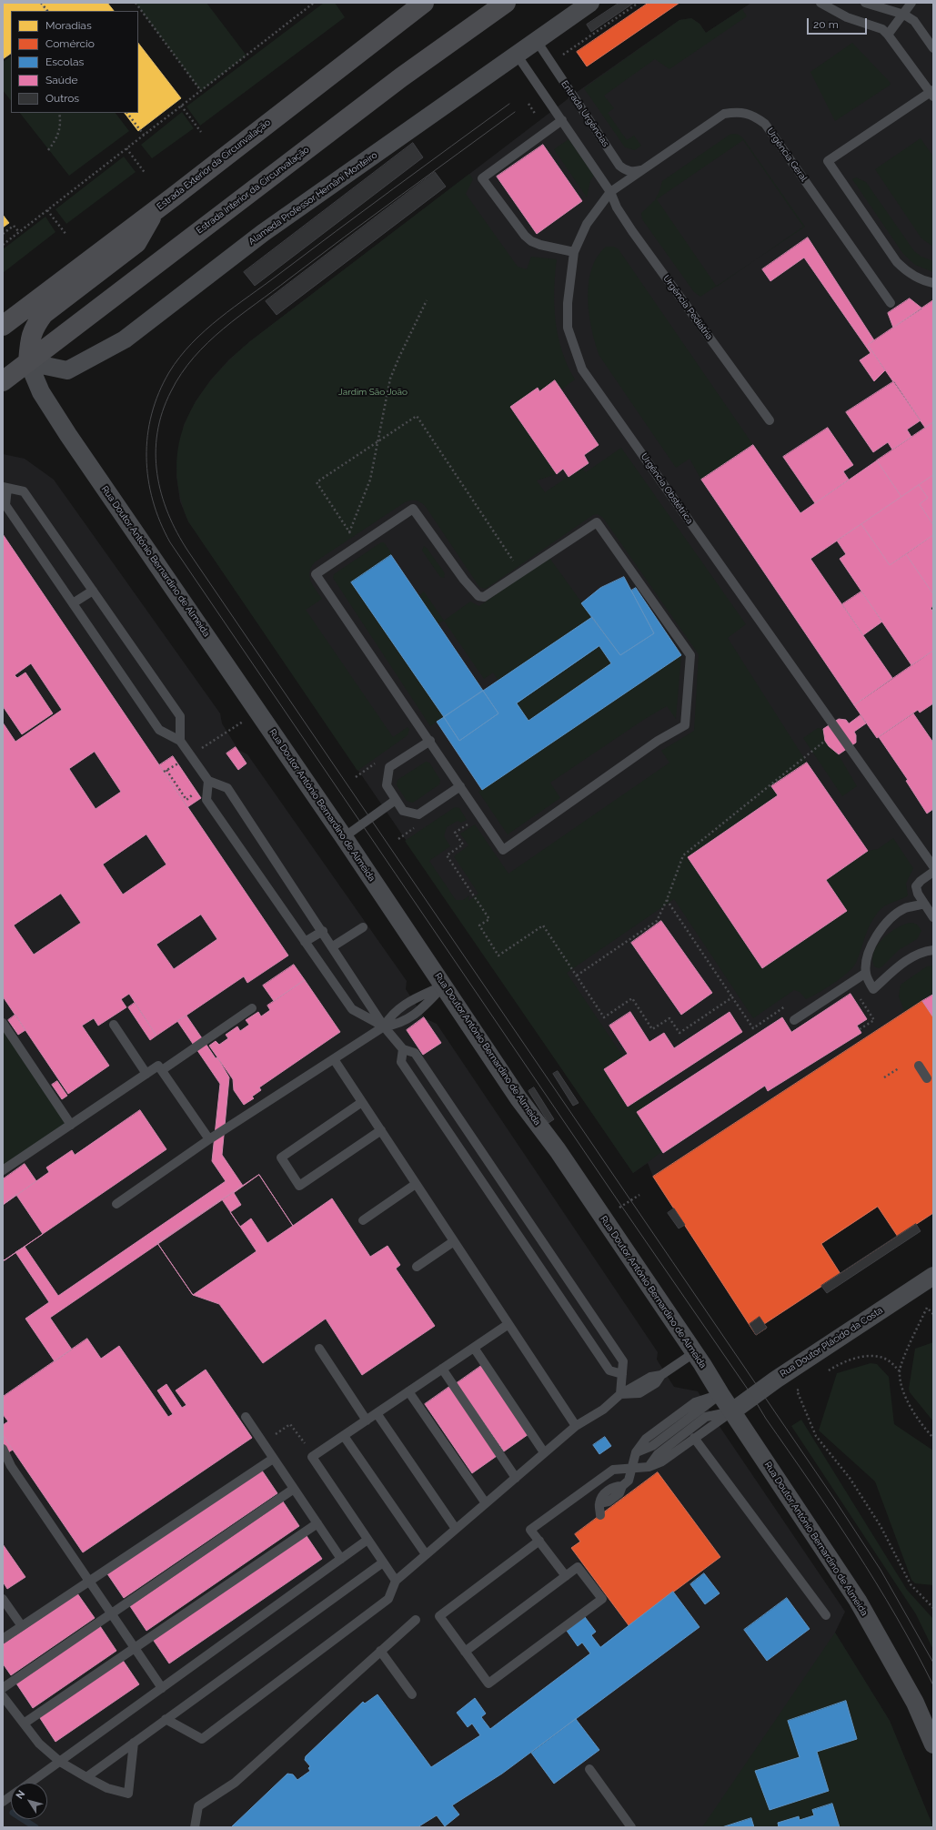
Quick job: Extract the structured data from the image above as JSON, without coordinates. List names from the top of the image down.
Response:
{
  "streets": {
    "main road": ["Estrada Exterior da Circunvalação", "Estrada Interior da Circunvalação"],
    "street": ["Alameda Professor Hernâni Monteiro", "Rua Doutor António Bernardino de Almeida", "Rua Doutor Plácido da Costa"],
    "lane": [
      "Entrada Urgências",
      "Urgência Geral",
      "Urgência Pediátria",
      "Urgência Obstétrica"
    ]
  },
  "crossings": [
    ["Entrada Urgências", "Urgência Geral"],
    ["Entrada Urgências", "Alameda Professor Hernâni Monteiro"],
    ["Urgência Geral", "Urgência Pediátria"],
    ["Urgência Geral", "Urgência Obstétrica"],
    ["Estrada Interior da Circunvalação", "Alameda Professor Hernâni Monteiro"],
    ["Estrada Interior da Circunvalação", "Rua Doutor António Bernardino de Almeida"],
    ["Alameda Professor Hernâni Monteiro", "Rua Doutor António Bernardino de Almeida"],
    ["Urgência Pediátria", "Urgência Obstétrica"],
    ["Rua Doutor António Bernardino de Almeida", "Rua Doutor Plácido da Costa"]
  ],
  "parks": ["Jardim São João"],
  "legend": [
    "Moradias",
    "Comércio",
    "Escolas",
    "Saúde",
    "Outros"
  ],
  "scale_bar": "20 m",
  "north": "top left"
}
